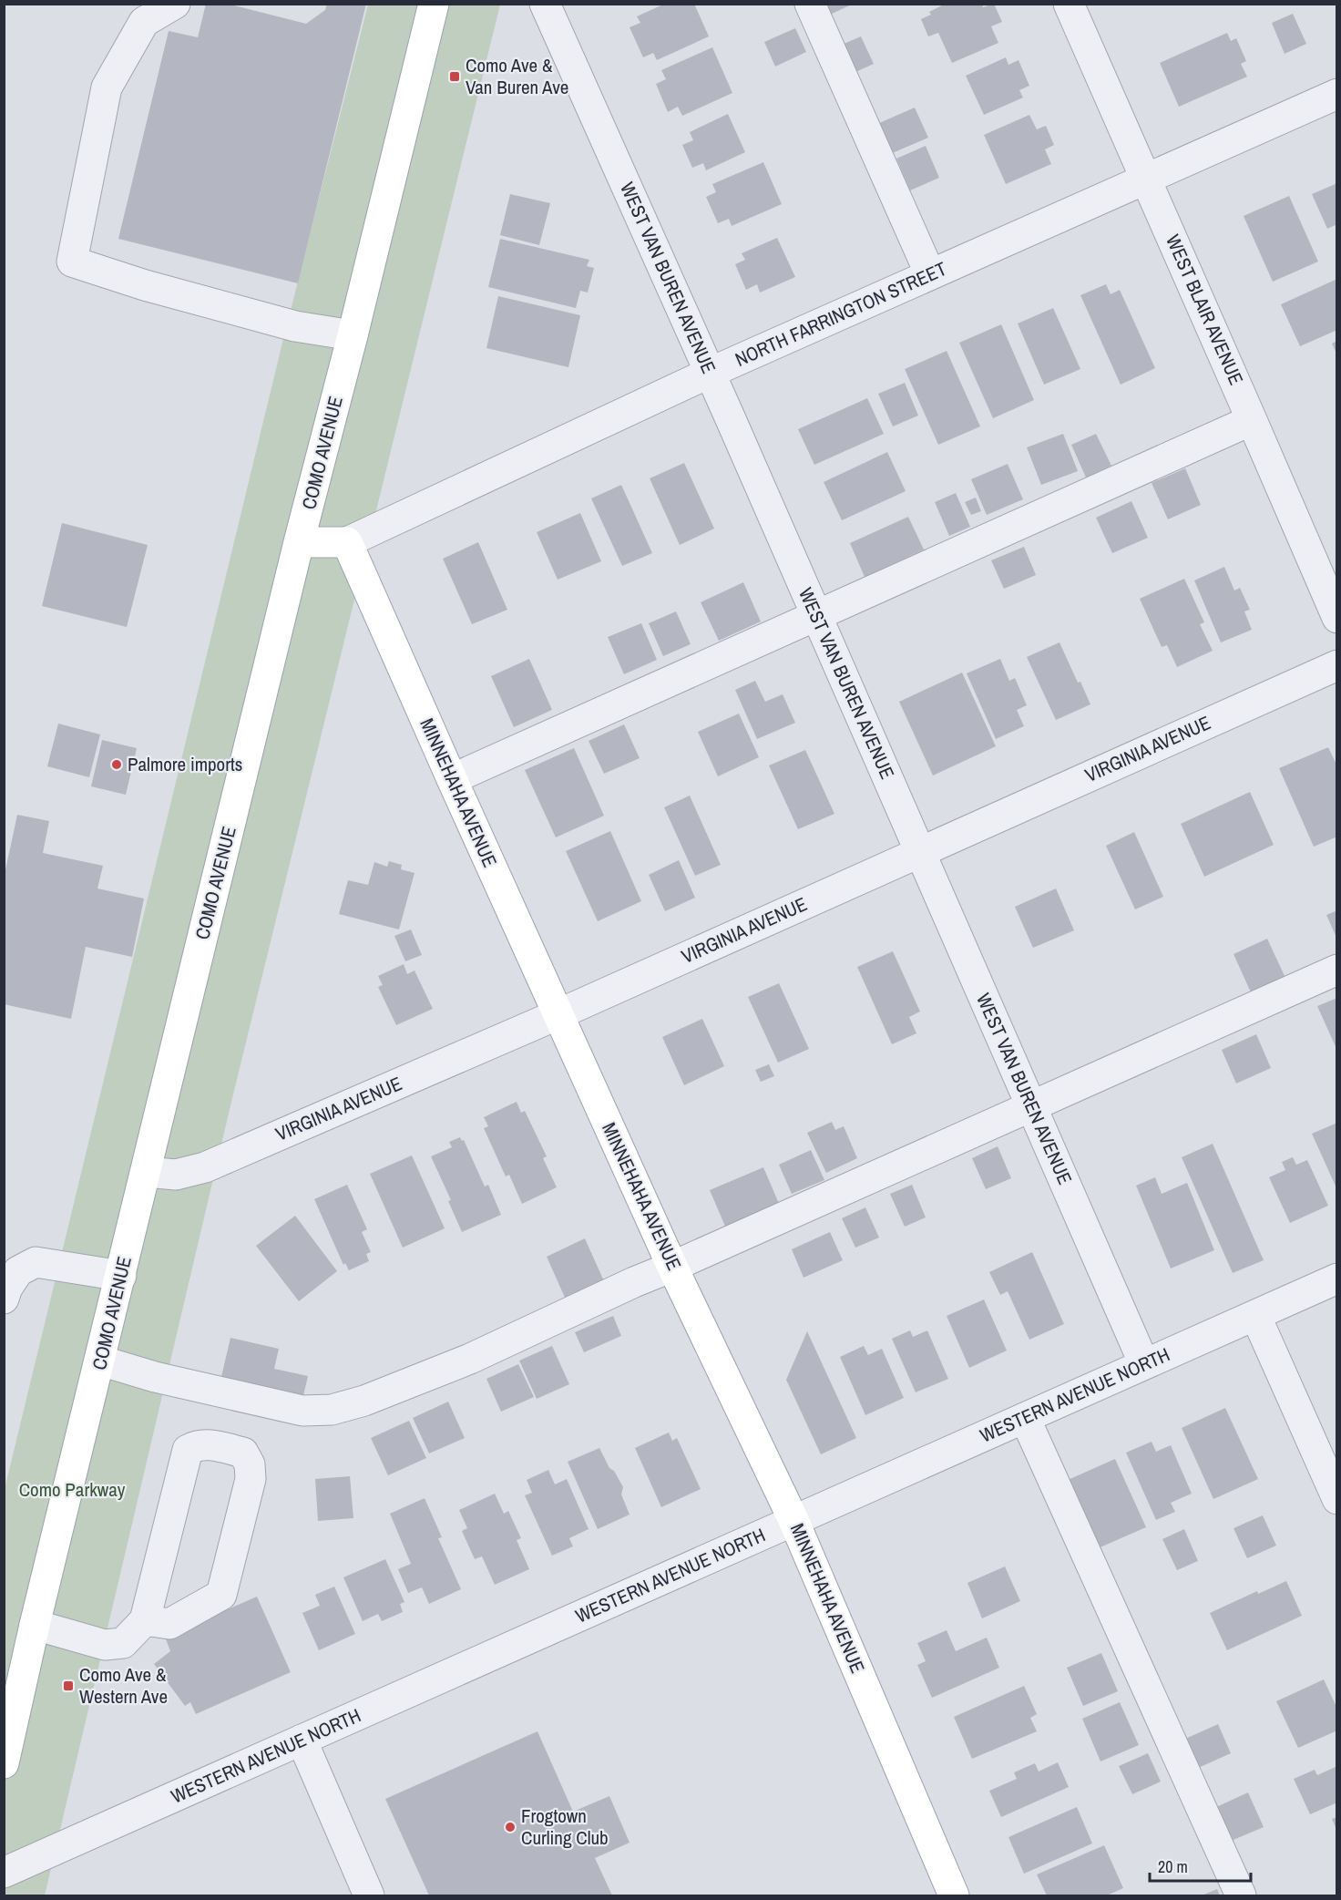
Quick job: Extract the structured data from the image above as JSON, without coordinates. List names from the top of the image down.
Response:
{
  "streets": {
    "main road": ["COMO AVENUE", "MINNEHAHA AVENUE"],
    "street": [
      "WEST VAN BUREN AVENUE",
      "WEST BLAIR AVENUE",
      "NORTH FARRINGTON STREET",
      "VIRGINIA AVENUE",
      "WESTERN AVENUE NORTH"
    ]
  },
  "crossings": [
    ["WEST VAN BUREN AVENUE", "NORTH FARRINGTON STREET"],
    ["WEST VAN BUREN AVENUE", "VIRGINIA AVENUE"],
    ["WEST VAN BUREN AVENUE", "WESTERN AVENUE NORTH"],
    ["WEST BLAIR AVENUE", "NORTH FARRINGTON STREET"],
    ["NORTH FARRINGTON STREET", "MINNEHAHA AVENUE"],
    ["COMO AVENUE", "VIRGINIA AVENUE"],
    ["VIRGINIA AVENUE", "MINNEHAHA AVENUE"],
    ["MINNEHAHA AVENUE", "WESTERN AVENUE NORTH"]
  ],
  "parks": ["Como Parkway"],
  "places": {
    "transit": ["Como Ave & Van Buren Ave", "Como Ave & Western Ave"],
    "other": ["Palmore imports", "Frogtown Curling Club"]
  },
  "scale_bar": "20 m"
}
